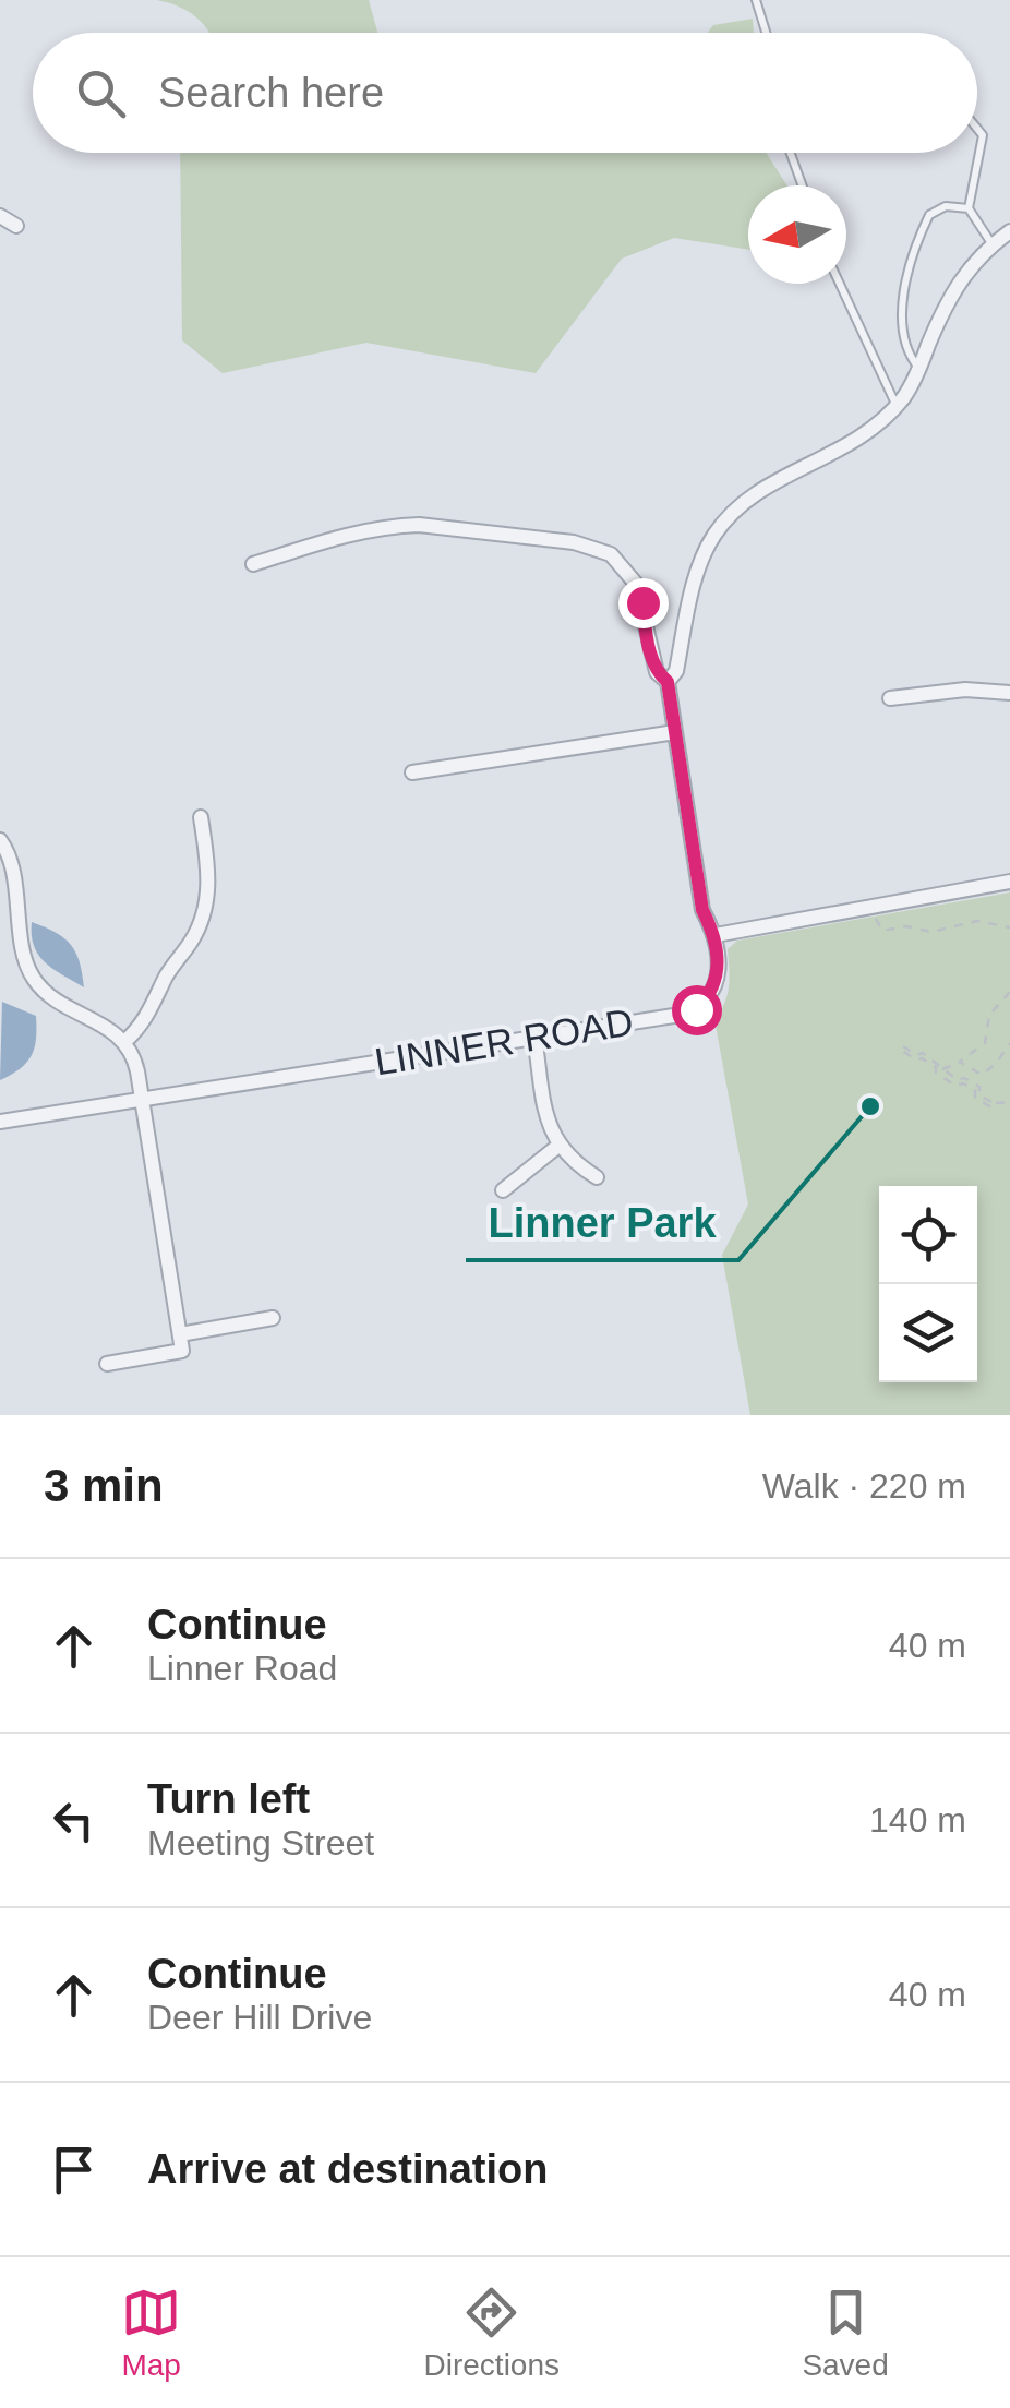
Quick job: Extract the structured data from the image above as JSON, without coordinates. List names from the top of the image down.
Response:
{
  "streets": {
    "street": ["LINNER ROAD"]
  },
  "places": ["Linner Park"],
  "north": "left",
  "page": {
    "search": "Search here",
    "heading": ["3 min", "Walk · 220 m"],
    "list": [
      ["Continue", "Linner Road", "40 m"],
      ["Turn left", "Meeting Street", "140 m"],
      ["Continue", "Deer Hill Drive", "40 m"],
      "Arrive at destination"
    ],
    "nav": ["Map", "Directions", "Saved"]
  }
}
